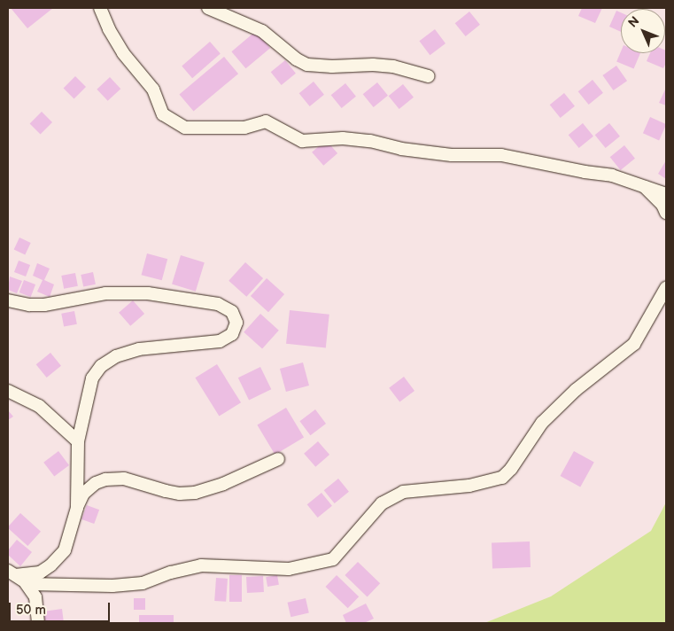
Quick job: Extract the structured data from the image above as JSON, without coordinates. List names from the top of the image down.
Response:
{
  "scale_bar": "50 m",
  "north": "top left"
}
